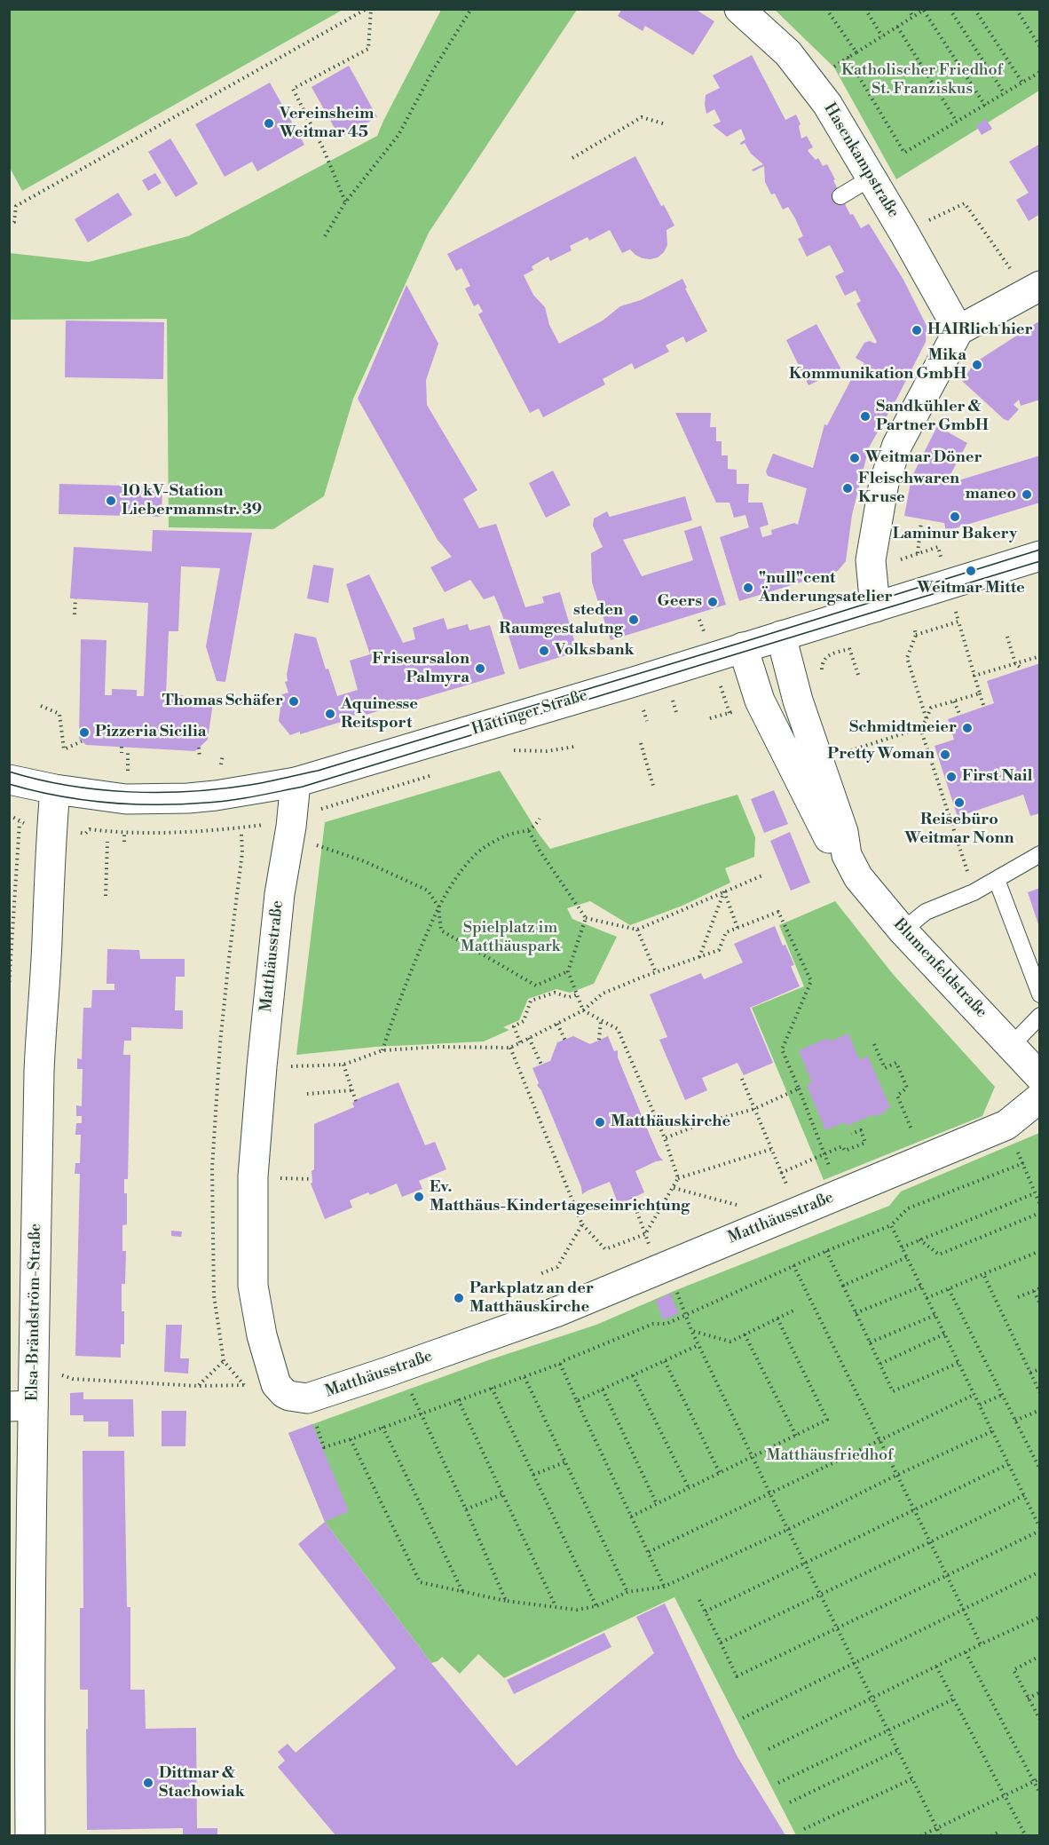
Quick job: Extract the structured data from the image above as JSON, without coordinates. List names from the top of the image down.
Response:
{
  "streets": {
    "street": [
      "Hasenkampstraße",
      "Hattinger Straße",
      "Matthäusstraße",
      "Blumenfeldstraße",
      "Elsa-Brändström-Straße"
    ]
  },
  "crossings": [
    ["Hattinger Straße", "Matthäusstraße"],
    ["Hattinger Straße", "Blumenfeldstraße"],
    ["Hattinger Straße", "Elsa-Brändström-Straße"]
  ],
  "parks": ["Katholischer Friedhof St. Franziskus", "Spielplatz im Matthäuspark", "Matthäusfriedhof"],
  "places": [
    "Vereinsheim Weitmar 45",
    "HAIRlich hier",
    "Mika Kommunikation GmbH",
    "Sandkühler & Partner GmbH",
    "Weitmar Döner",
    "Fleischwaren Kruse",
    "maneo",
    "10 kV-Station Liebermannstr. 39",
    "Laminur Bakery",
    "Weitmar Mitte",
    "\"null\"cent Änderungsatelier",
    "Geers",
    "steden Raumgestalutng",
    "Volksbank",
    "Friseursalon Palmyra",
    "Thomas Schäfer",
    "Aquinesse Reitsport",
    "Schmidtmeier",
    "Pizzeria Sicilia",
    "Pretty Woman",
    "First Nail",
    "Reisebüro Weitmar Nonn",
    "Matthäuskirche",
    "Ev. Matthäus-Kindertageseinrichtung",
    "Parkplatz an der Matthäuskirche",
    "Dittmar & Stachowiak"
  ]
}
